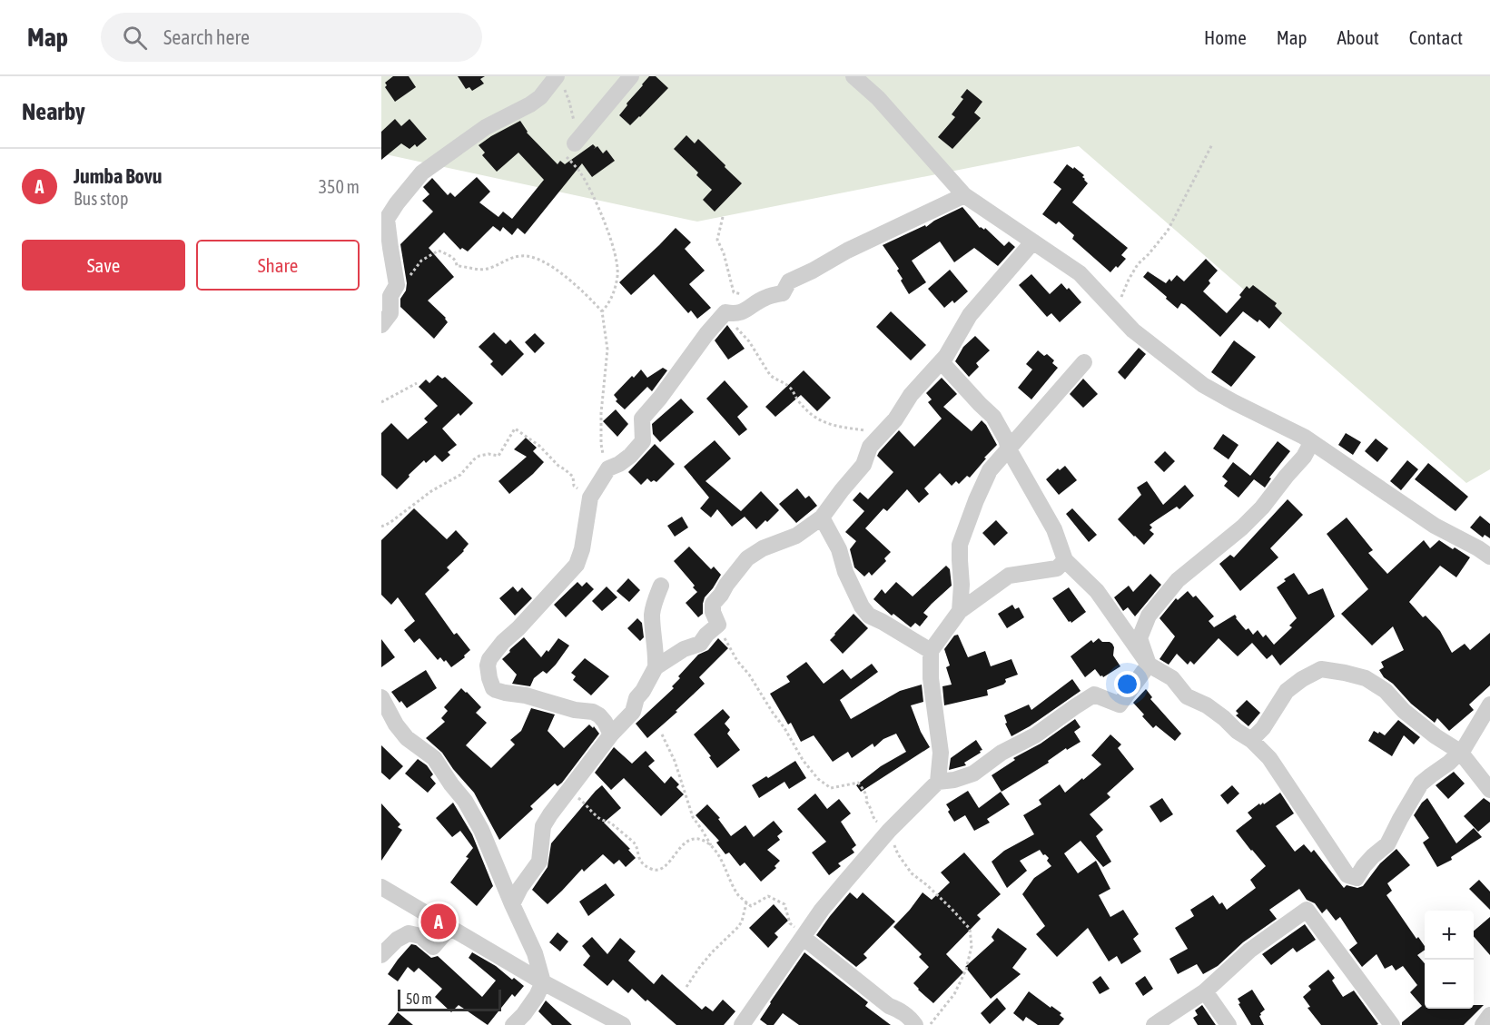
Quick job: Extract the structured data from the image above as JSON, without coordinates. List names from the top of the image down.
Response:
{
  "scale_bar": "50 m",
  "page": {
    "header": "Map",
    "search": "Search here",
    "nav": [
      "Home",
      "Map",
      "About",
      "Contact"
    ],
    "heading": "Nearby",
    "list": [
      {
        "mark": "A",
        "name": "Jumba Bovu",
        "note": "Bus stop",
        "value": "350 m"
      }
    ],
    "buttons": ["Save", "Share"],
    "pins": "A",
    "map_buttons": ["+", "−"],
    "scale": "50 m"
  }
}
